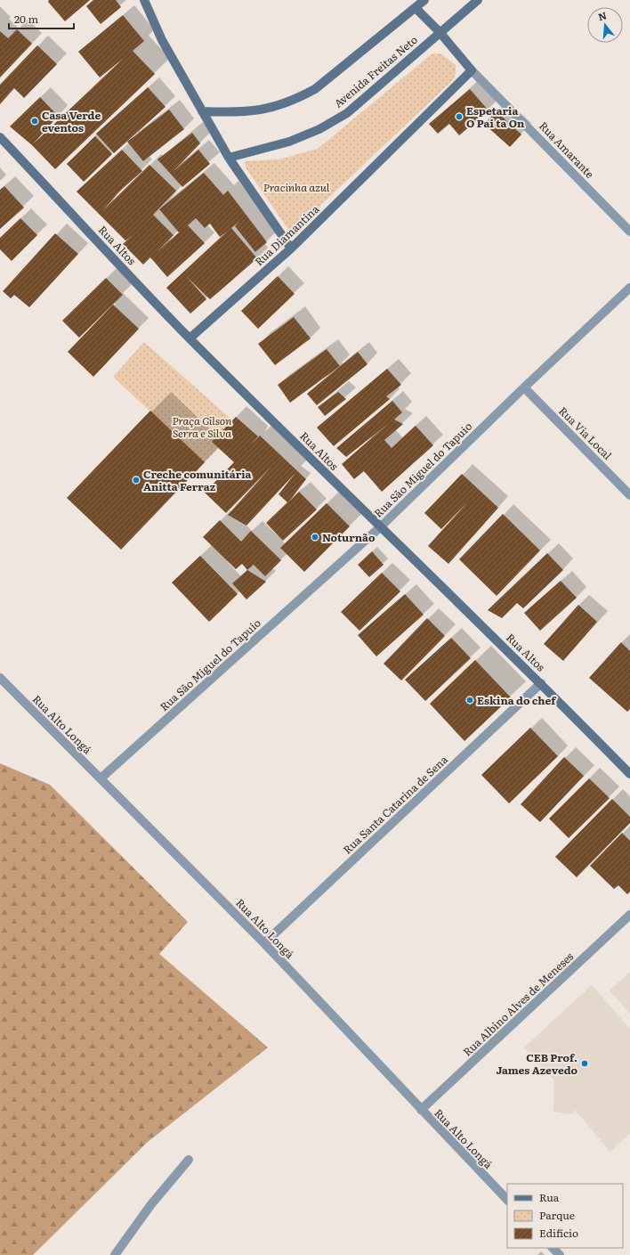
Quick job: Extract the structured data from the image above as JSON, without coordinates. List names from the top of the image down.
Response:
{
  "streets": {
    "street": [
      "Avenida Freitas Neto",
      "Rua Amarante",
      "Rua Diamantina",
      "Rua Altos",
      "Rua Via Local",
      "Rua São Miguel do Tapuio",
      "Rua Alto Longá",
      "Rua Santa Catarina de Sena",
      "Rua Albino Alves de Meneses"
    ]
  },
  "crossings": [
    ["Rua Amarante", "Rua Diamantina"],
    ["Rua Diamantina", "Rua Altos"],
    ["Rua Altos", "Rua São Miguel do Tapuio"],
    ["Rua Altos", "Rua Santa Catarina de Sena"],
    ["Rua Via Local", "Rua São Miguel do Tapuio"],
    ["Rua São Miguel do Tapuio", "Rua Alto Longá"],
    ["Rua Alto Longá", "Rua Santa Catarina de Sena"],
    ["Rua Alto Longá", "Rua Albino Alves de Meneses"]
  ],
  "parks": ["Pracinha azul", "Praça Gilson Serra e Silva"],
  "places": [
    "Espetaria O Pai ta On",
    "Casa Verde eventos",
    "Creche comunitária Anitta Ferraz",
    "Noturnão",
    "Eskina do chef",
    "CEB Prof. James Azevedo"
  ],
  "legend": ["Rua", "Parque", "Edifício"],
  "scale_bar": "20 m",
  "north": "top"
}
